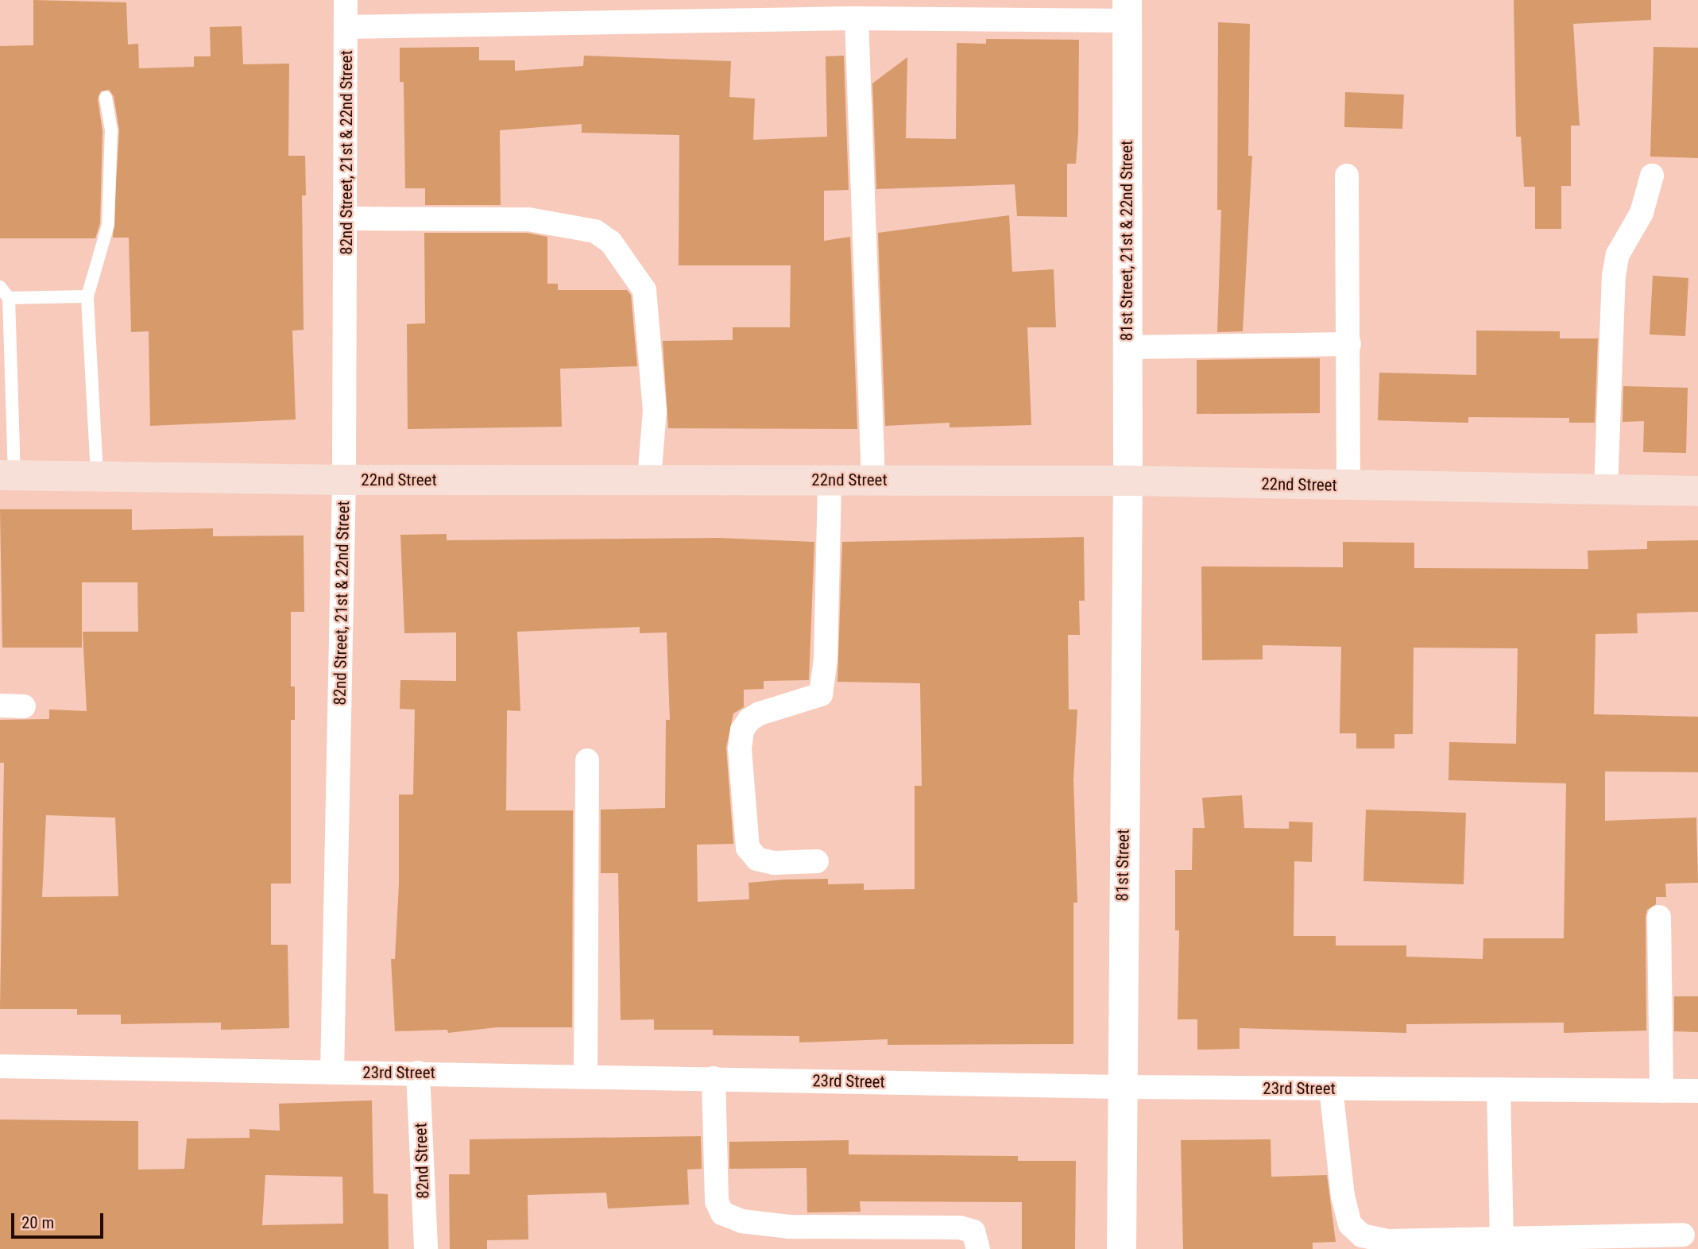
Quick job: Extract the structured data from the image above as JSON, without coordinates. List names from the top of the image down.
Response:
{
  "streets": {
    "main road": ["22nd Street"],
    "street": [
      "82nd Street, 21st & 22nd Street",
      "81st Street, 21st & 22nd Street",
      "81st Street",
      "23rd Street",
      "82nd Street"
    ]
  },
  "crossings": [
    ["82nd Street, 21st & 22nd Street", "22nd Street"],
    ["82nd Street, 21st & 22nd Street", "23rd Street"],
    ["81st Street, 21st & 22nd Street", "22nd Street"],
    ["81st Street, 21st & 22nd Street", "81st Street"],
    ["22nd Street", "81st Street"],
    ["81st Street", "23rd Street"],
    ["23rd Street", "82nd Street"]
  ],
  "scale_bar": "20 m"
}
